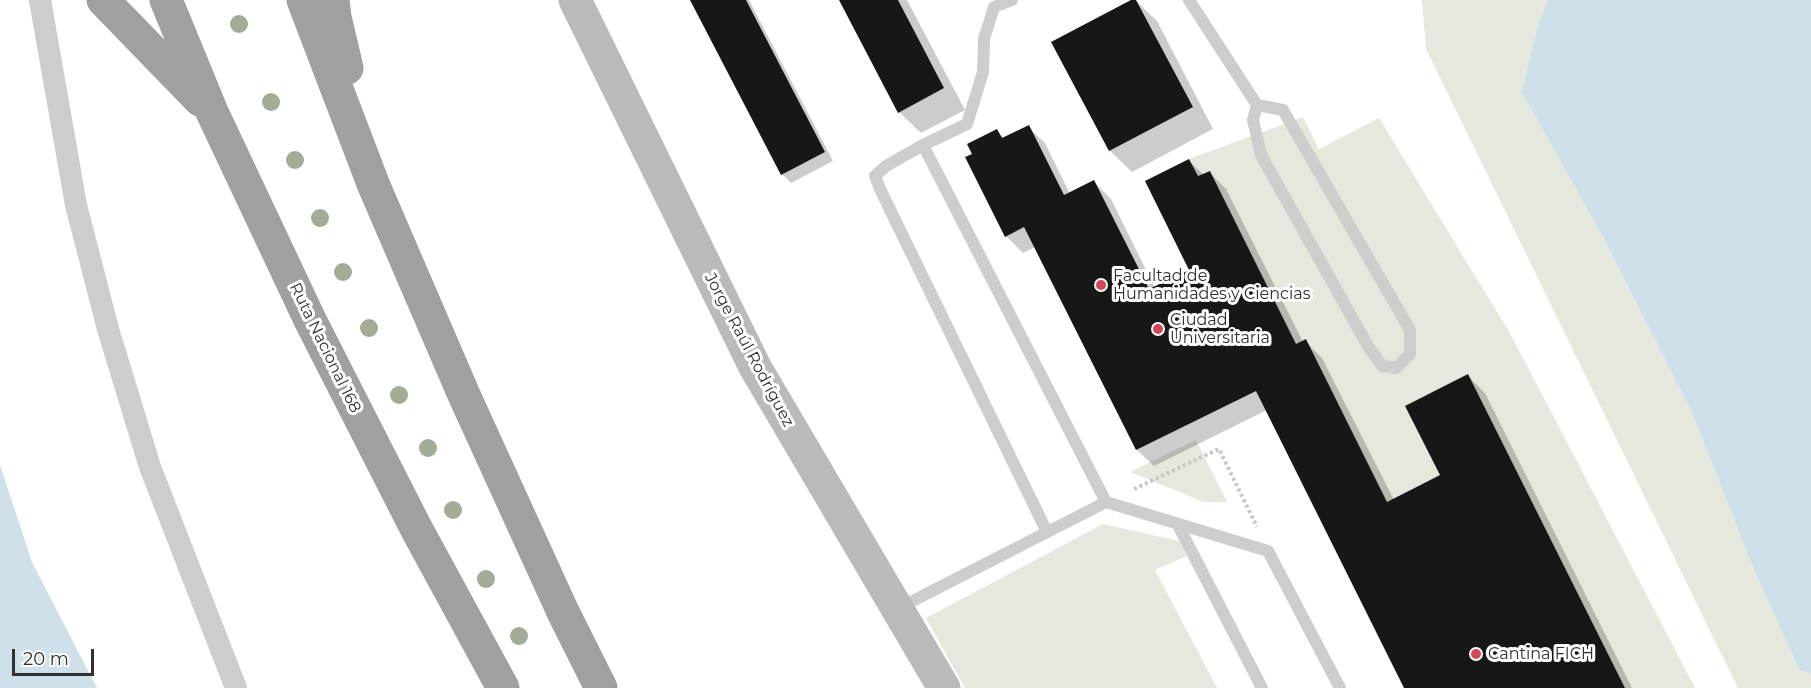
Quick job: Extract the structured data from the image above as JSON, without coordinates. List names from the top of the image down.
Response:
{
  "streets": {
    "highway": ["Ruta Nacional 168"],
    "main road": ["Jorge Raúl Rodríguez"]
  },
  "places": ["Facultad de Humanidades y Ciencias", "Ciudad Universitaria", "Cantina FICH"],
  "scale_bar": "20 m"
}
